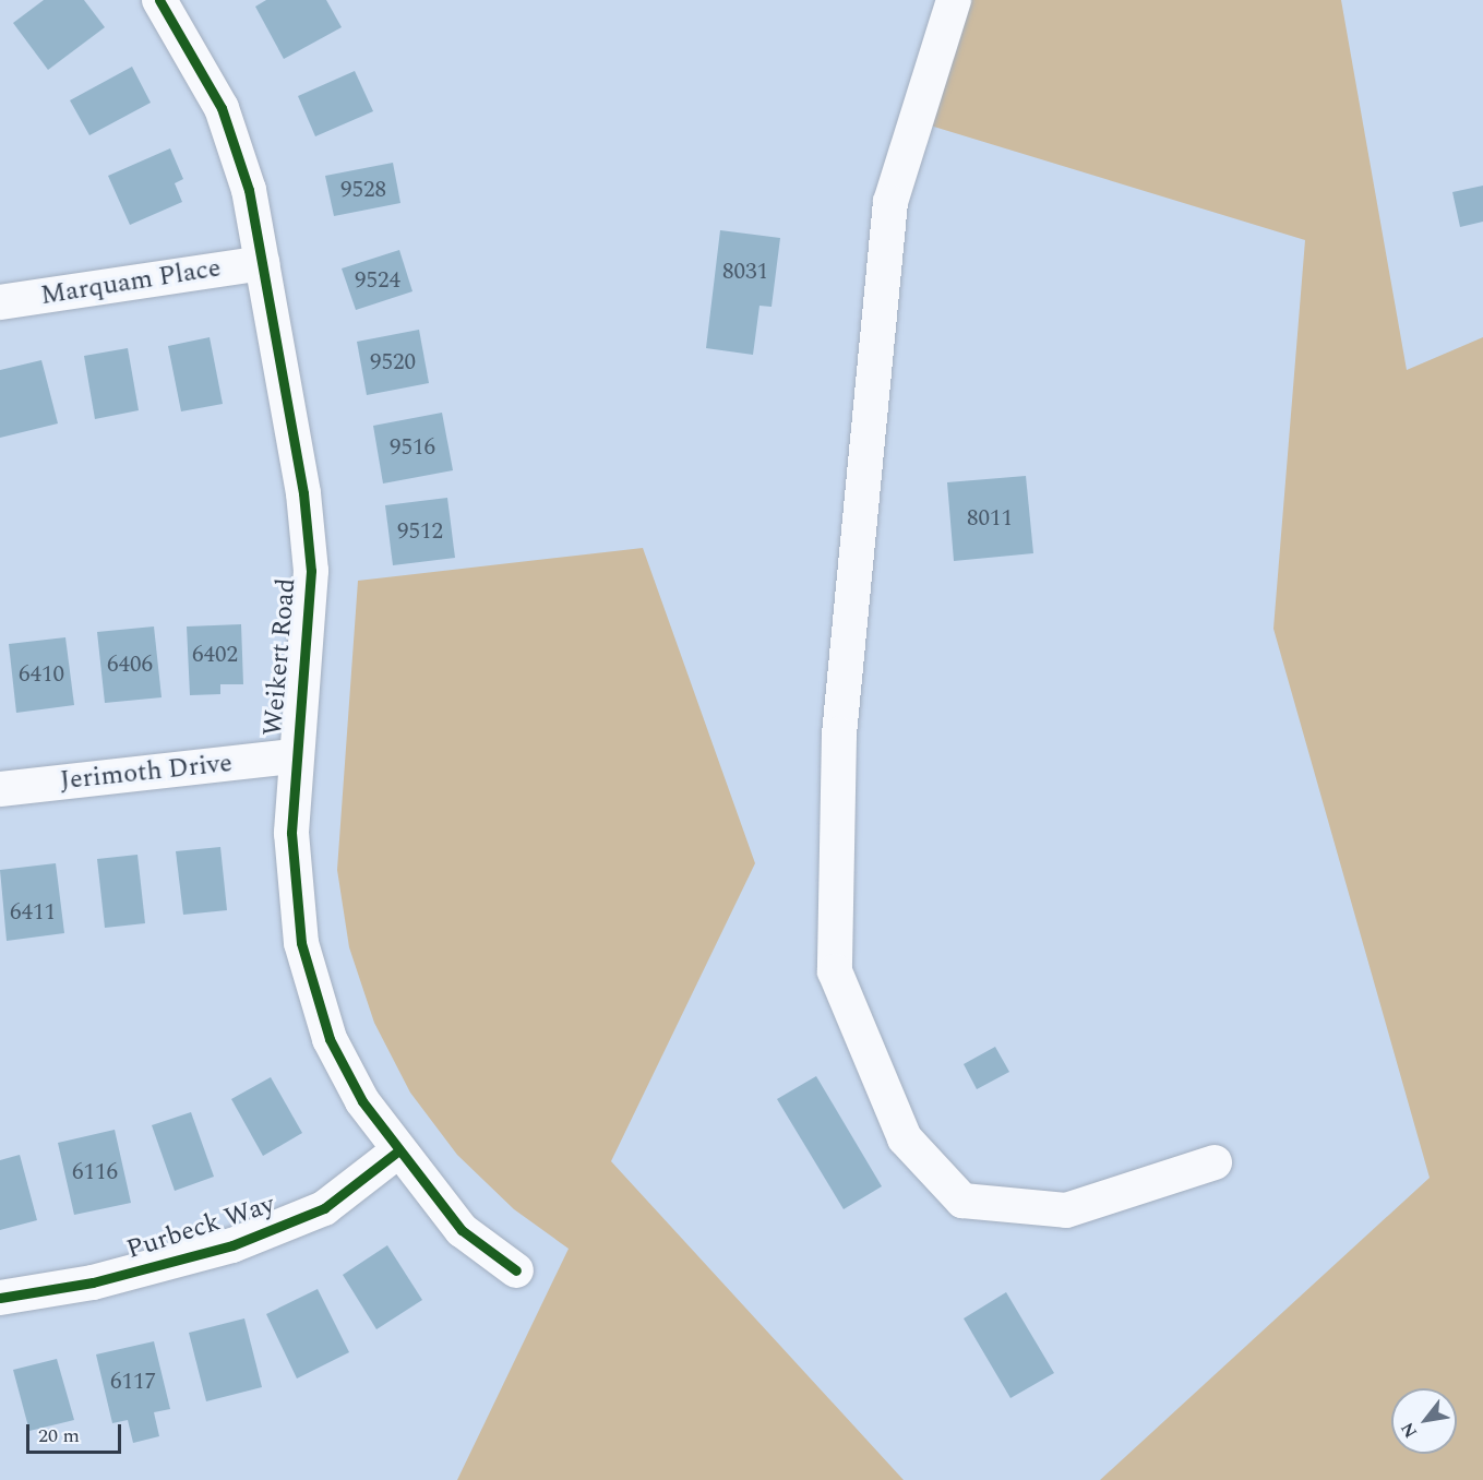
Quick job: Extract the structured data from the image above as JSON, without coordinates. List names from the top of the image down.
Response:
{
  "streets": {
    "street": [
      "Marquam Place",
      "Weikert Road",
      "Jerimoth Drive",
      "Purbeck Way"
    ]
  },
  "crossings": [
    ["Marquam Place", "Weikert Road"],
    ["Weikert Road", "Jerimoth Drive"],
    ["Weikert Road", "Purbeck Way"]
  ],
  "house_numbers": [
    "9528",
    "8031",
    "9524",
    "9520",
    "9516",
    "8011",
    "9512",
    "6402",
    "6406",
    "6410",
    "6411",
    "6116",
    "6117"
  ],
  "scale_bar": "20 m",
  "north": "bottom left"
}
